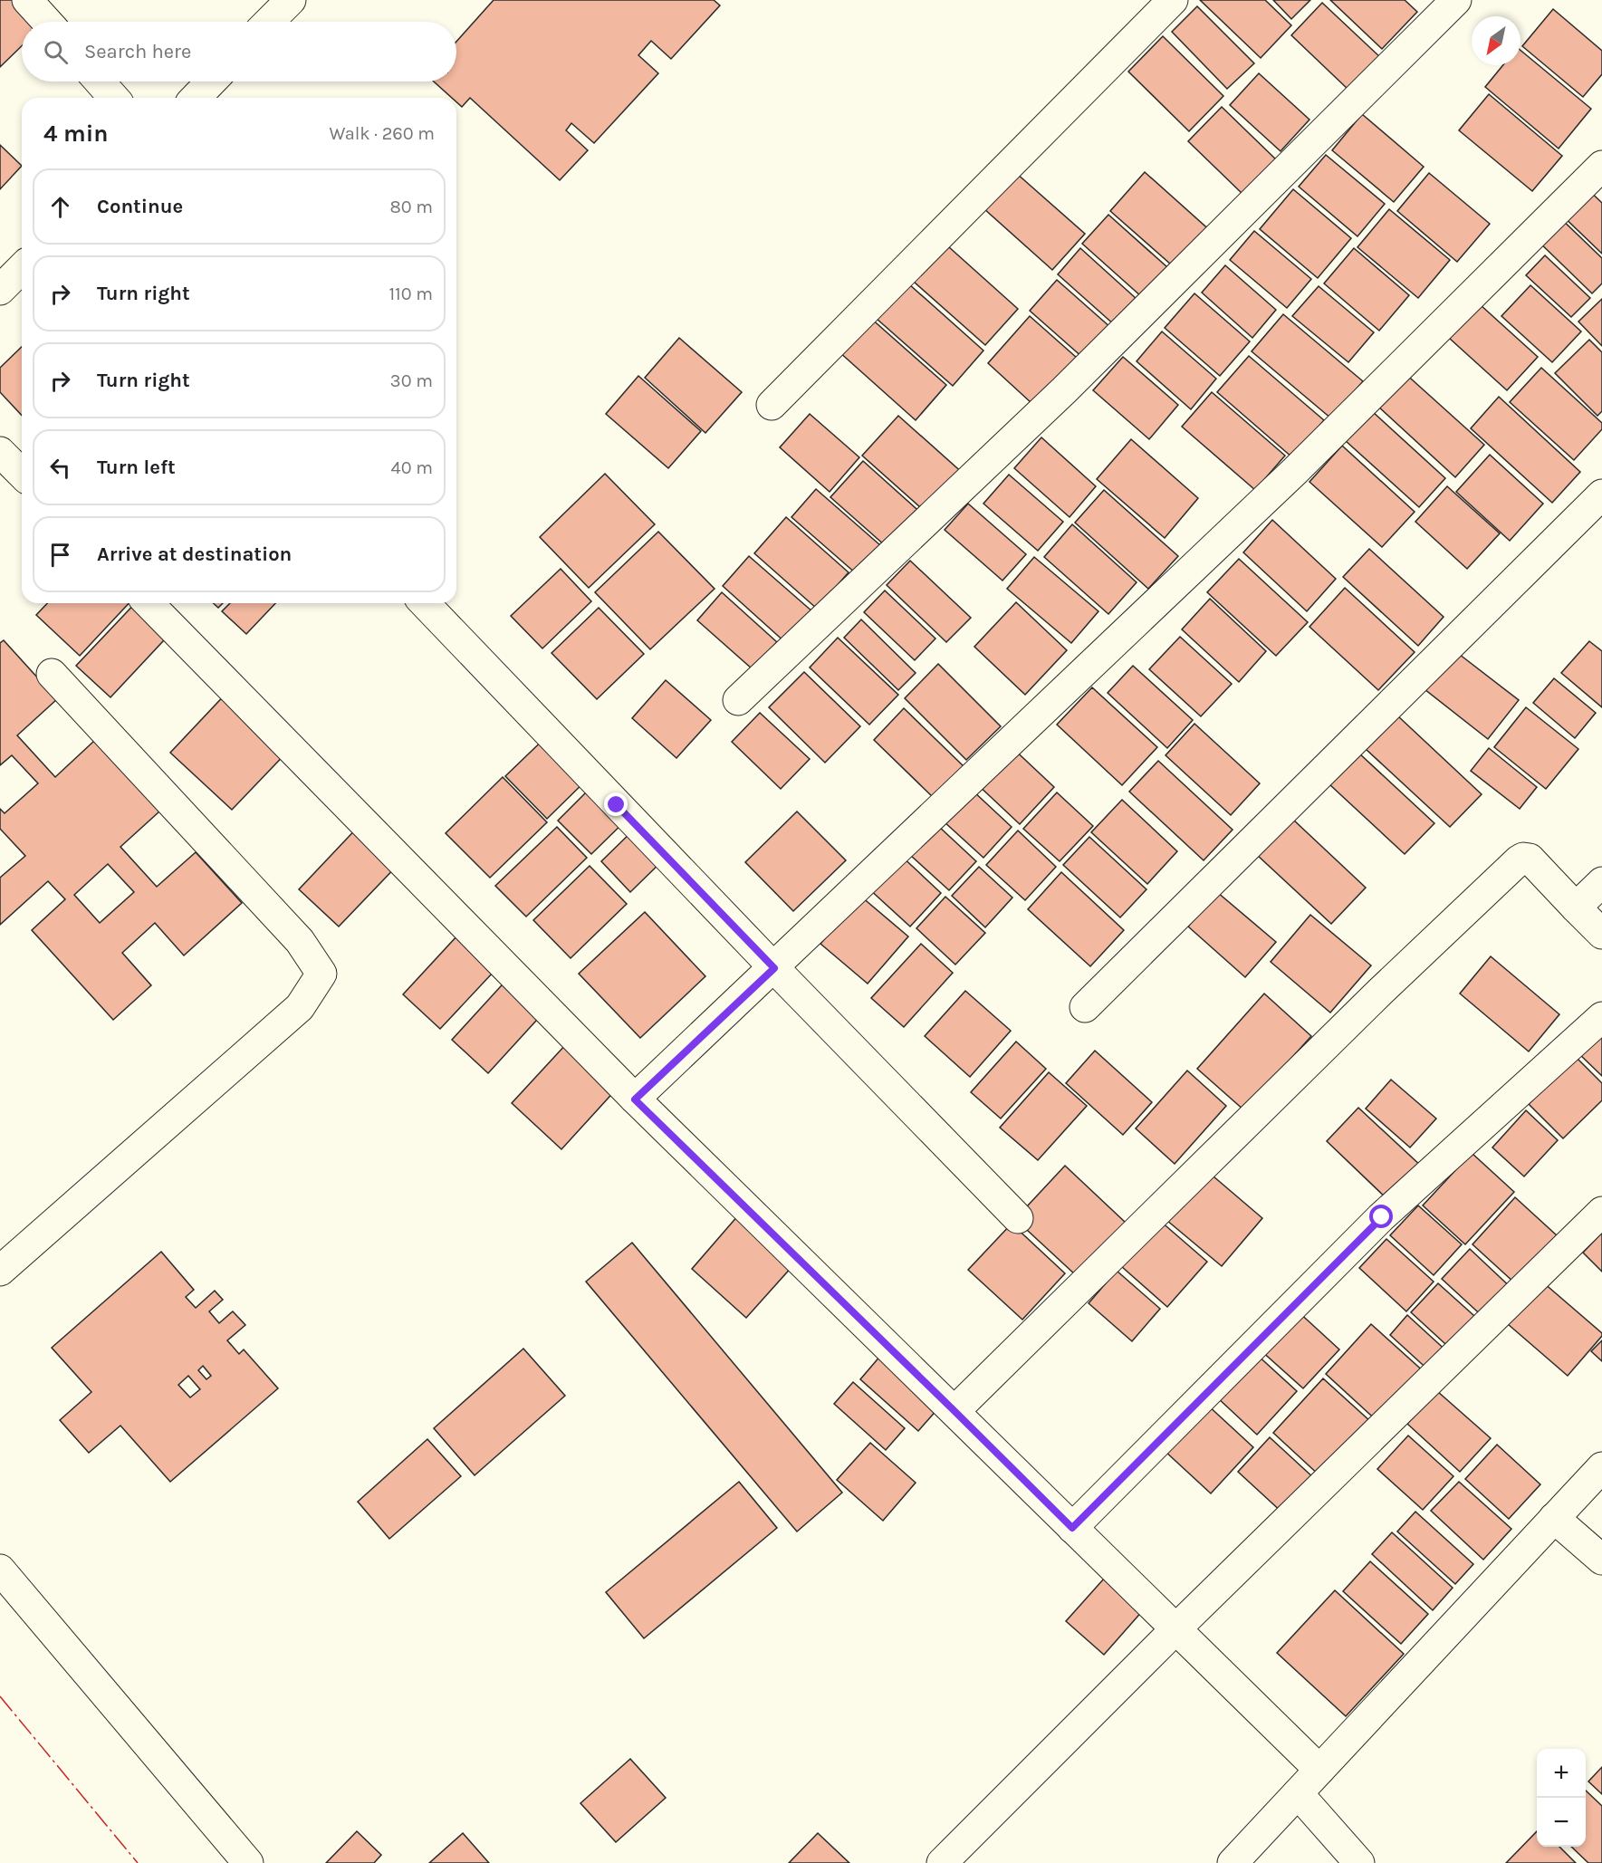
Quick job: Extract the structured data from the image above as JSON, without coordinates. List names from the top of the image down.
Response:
{
  "north": "bottom left",
  "page": {
    "search": "Search here",
    "heading": ["4 min", "Walk · 260 m"],
    "list": [
      ["Continue", "80 m"],
      ["Turn right", "110 m"],
      ["Turn right", "30 m"],
      ["Turn left", "40 m"],
      "Arrive at destination"
    ],
    "map_buttons": ["+", "−"]
  }
}
